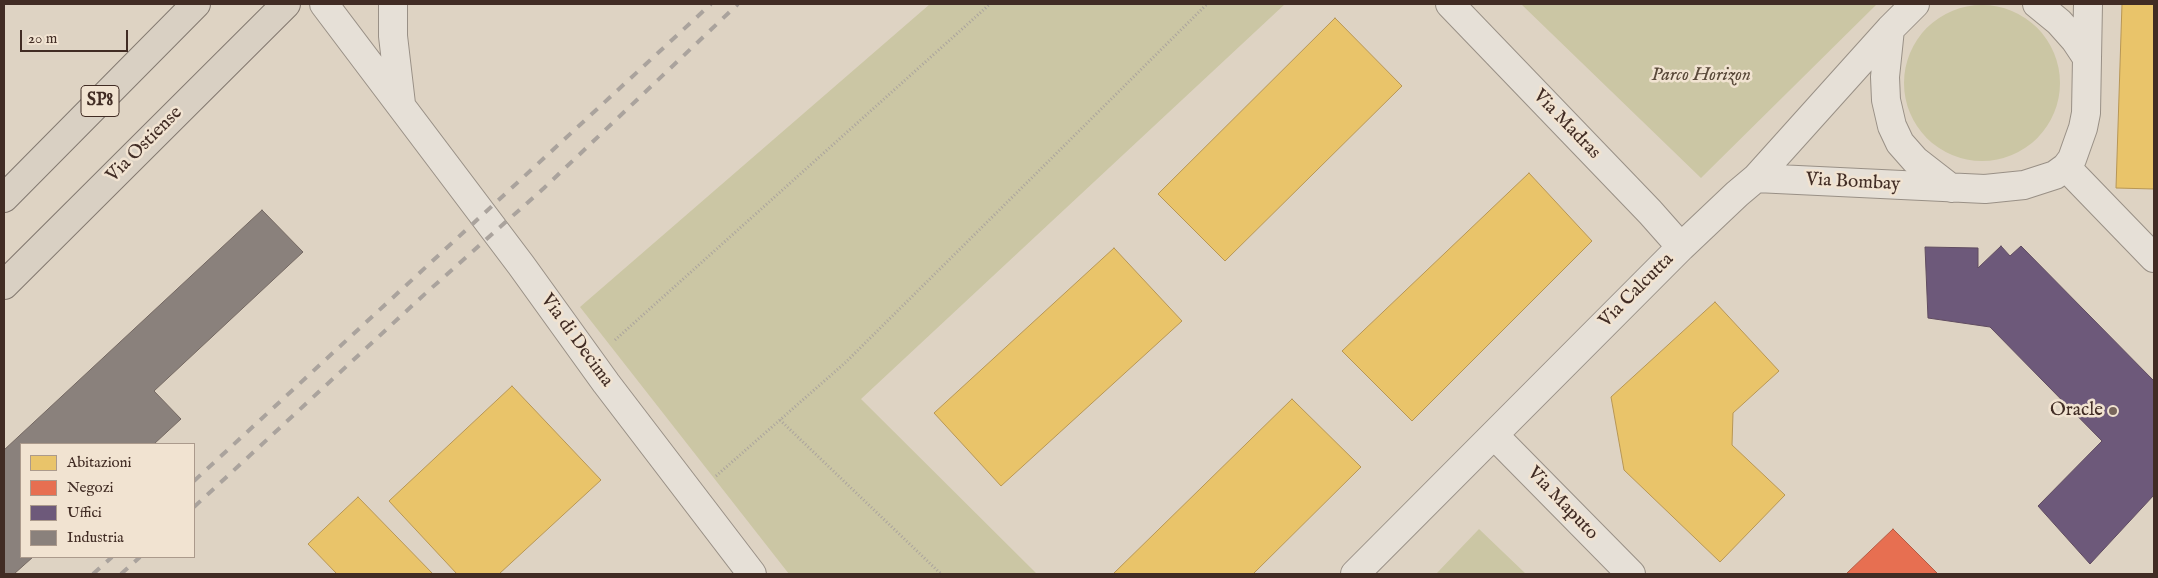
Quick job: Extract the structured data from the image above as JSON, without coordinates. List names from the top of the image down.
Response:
{
  "streets": {
    "main road": ["SP8", "Via Ostiense"],
    "street": [
      "Via Madras",
      "Via Bombay",
      "Via Calcutta",
      "Via di Decima",
      "Via Maputo"
    ]
  },
  "crossings": [
    ["Via Madras", "Via Calcutta"],
    ["Via Bombay", "Via Calcutta"],
    ["Via Calcutta", "Via Maputo"]
  ],
  "parks": ["Parco Horizon"],
  "places": ["Oracle"],
  "legend": [
    "Abitazioni",
    "Negozi",
    "Uffici",
    "Industria"
  ],
  "scale_bar": "20 m"
}
